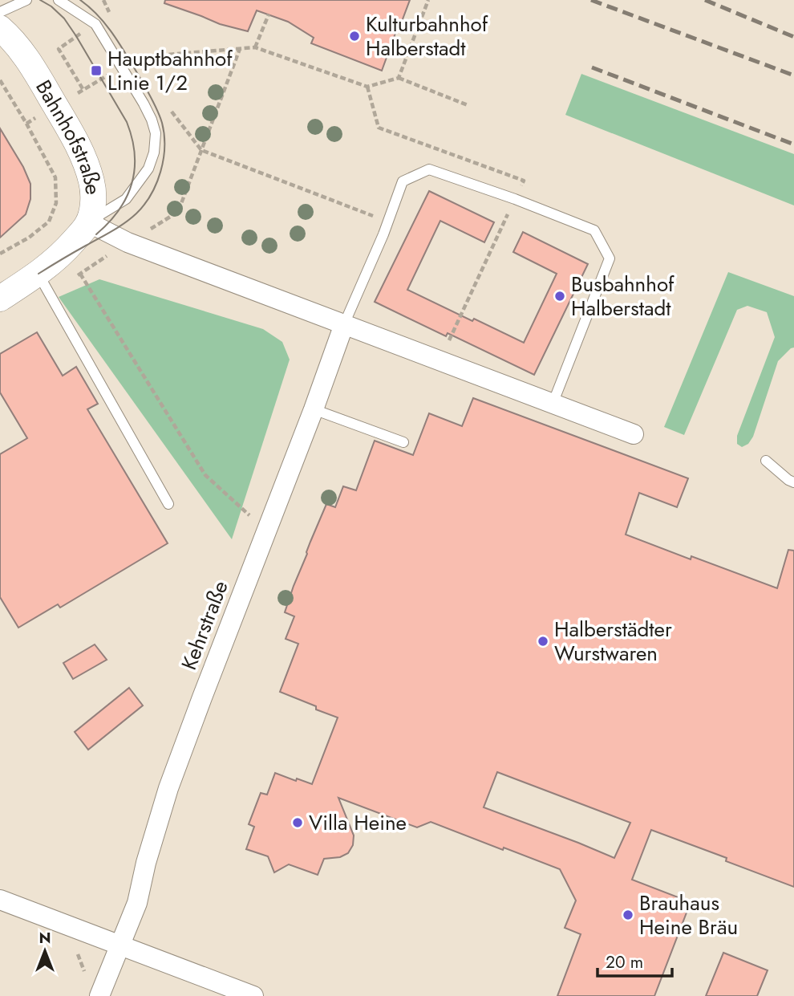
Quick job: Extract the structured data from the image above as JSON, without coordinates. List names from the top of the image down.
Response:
{
  "streets": {
    "street": ["Bahnhofstraße", "Kehrstraße"]
  },
  "places": {
    "other": [
      "Kulturbahnhof Halberstadt",
      "Busbahnhof Halberstadt",
      "Halberstädter Wurstwaren",
      "Villa Heine",
      "Brauhaus Heine Bräu"
    ],
    "transit": ["Hauptbahnhof Linie 1/2"]
  },
  "scale_bar": "20 m",
  "north": "top"
}
